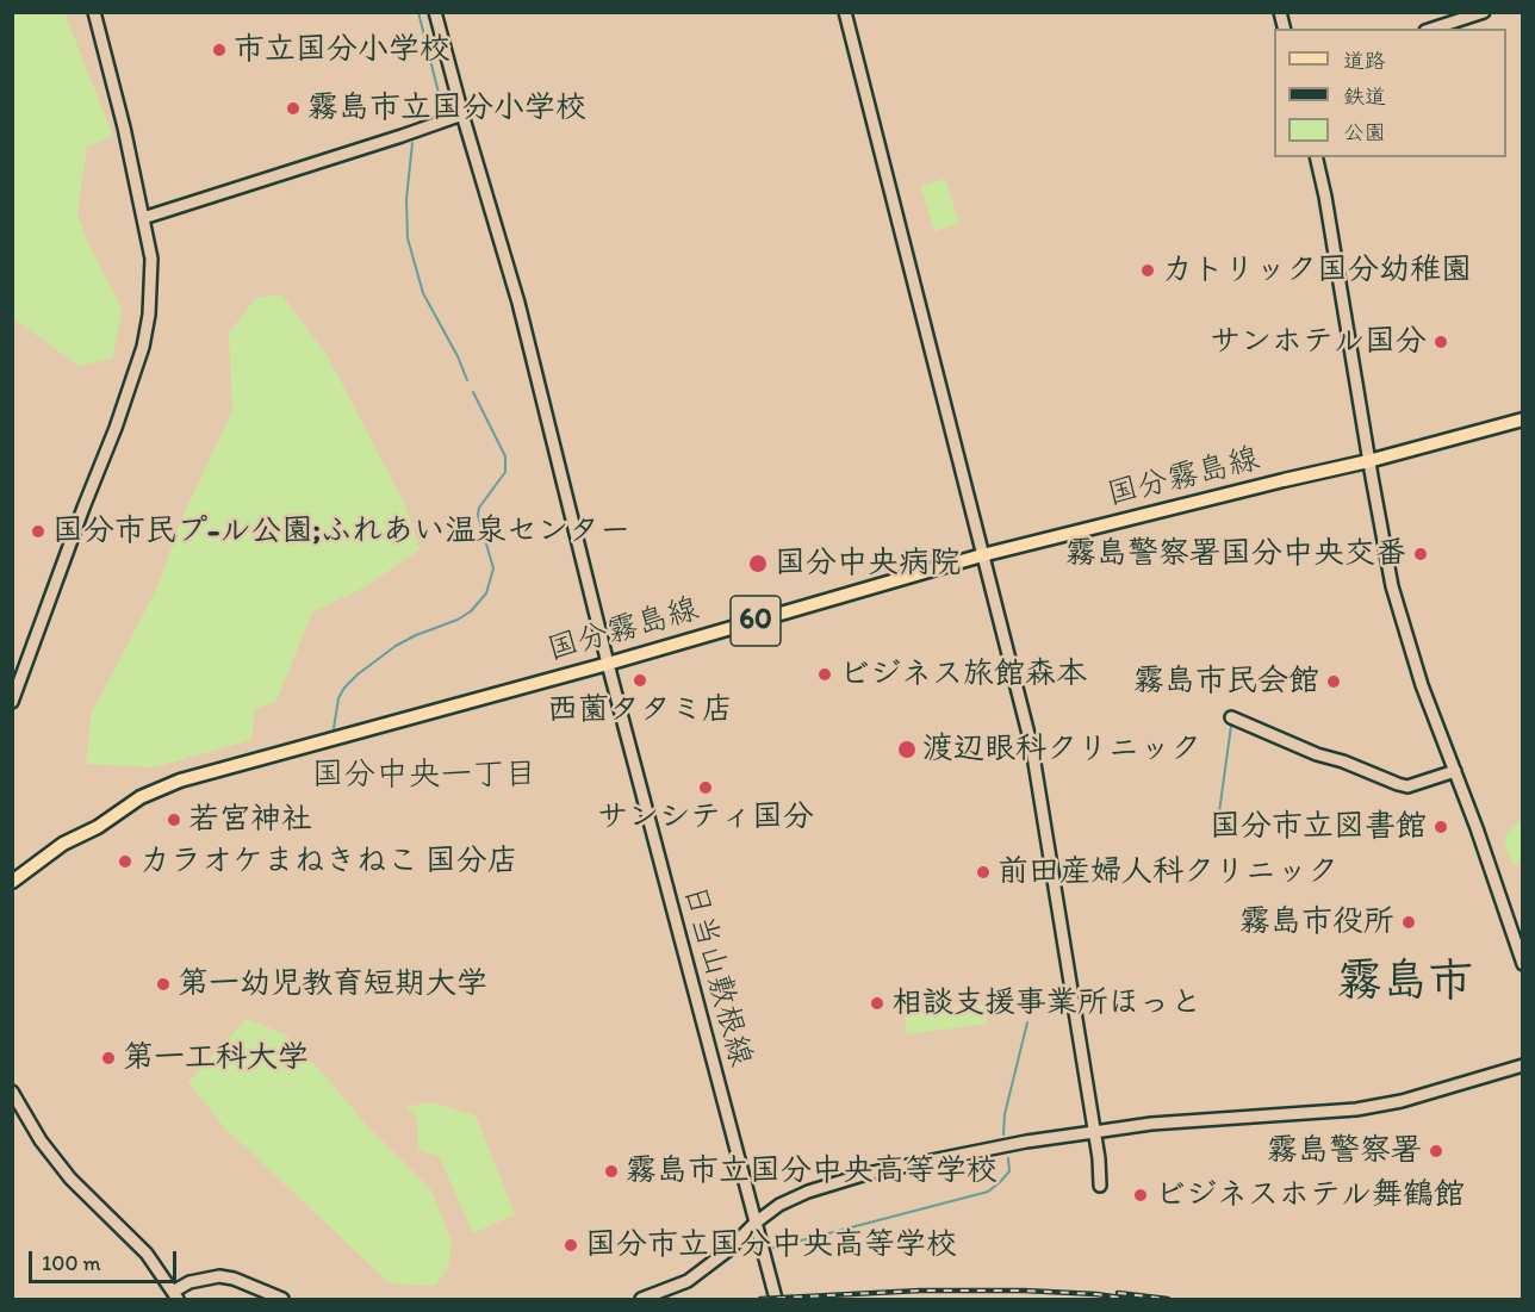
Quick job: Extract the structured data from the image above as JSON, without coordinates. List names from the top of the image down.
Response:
{
  "streets": {
    "main road": ["国分霧島線", "60"],
    "street": ["日当山敷根線"]
  },
  "crossings": [
    ["国分霧島線", "日当山敷根線"]
  ],
  "districts": ["国分中央一丁目", "霧島市"],
  "places": [
    "市立国分小学校",
    "霧島市立国分小学校",
    "カトリック国分幼稚園",
    "サンホテル国分",
    "国分市民プ-ル公園;ふれあい温泉センター",
    "霧島警察署国分中央交番",
    "国分中央病院",
    "ビジネス旅館森本",
    "西薗タタミ店",
    "霧島市民会館",
    "渡辺眼科クリニック",
    "サンシティ国分",
    "若宮神社",
    "国分市立図書館",
    "カラオケまねきねこ 国分店",
    "前田産婦人科クリニック",
    "霧島市役所",
    "第一幼児教育短期大学",
    "相談支援事業所ほっと",
    "第一工科大学",
    "霧島警察署",
    "霧島市立国分中央高等学校",
    "ビジネスホテル舞鶴館",
    "国分市立国分中央高等学校"
  ],
  "legend": ["道路", "鉄道", "公園"],
  "scale_bar": "100 m"
}
